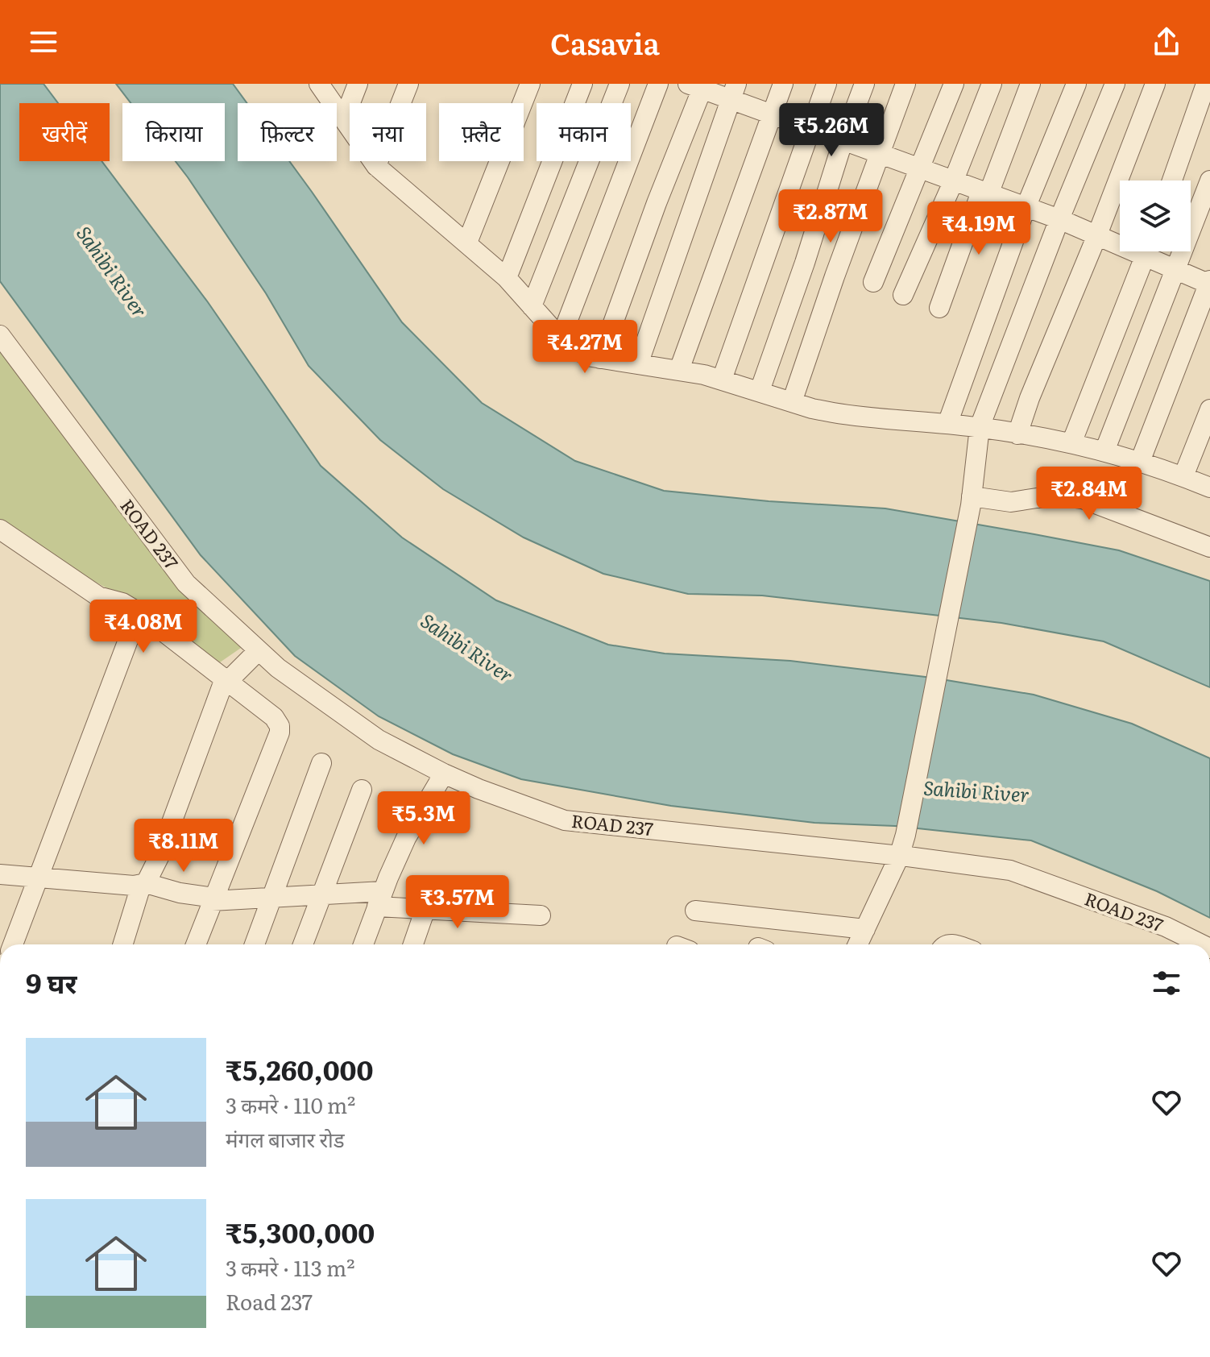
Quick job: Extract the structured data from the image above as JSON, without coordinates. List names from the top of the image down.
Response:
{
  "streets": {
    "street": ["ROAD 237"]
  },
  "water": ["Sahibi River"],
  "page": {
    "header": "Casavia",
    "price": [
      "₹5.26M",
      "₹2.87M",
      "₹4.19M",
      "₹4.27M",
      "₹2.84M",
      "₹4.08M",
      "₹5.3M",
      "₹8.11M",
      "₹3.57M"
    ],
    "chip": [
      "खरीदें",
      "किराया",
      "फ़िल्टर",
      "नया",
      "फ़्लैट",
      "मकान"
    ],
    "heading": "9 घर",
    "list": [
      {
        "name": "₹5,260,000",
        "note": "3 कमरे · 110 m² · मंगल बाजार रोड"
      },
      {
        "name": "₹5,300,000",
        "note": "3 कमरे · 113 m² · Road 237"
      }
    ]
  }
}
